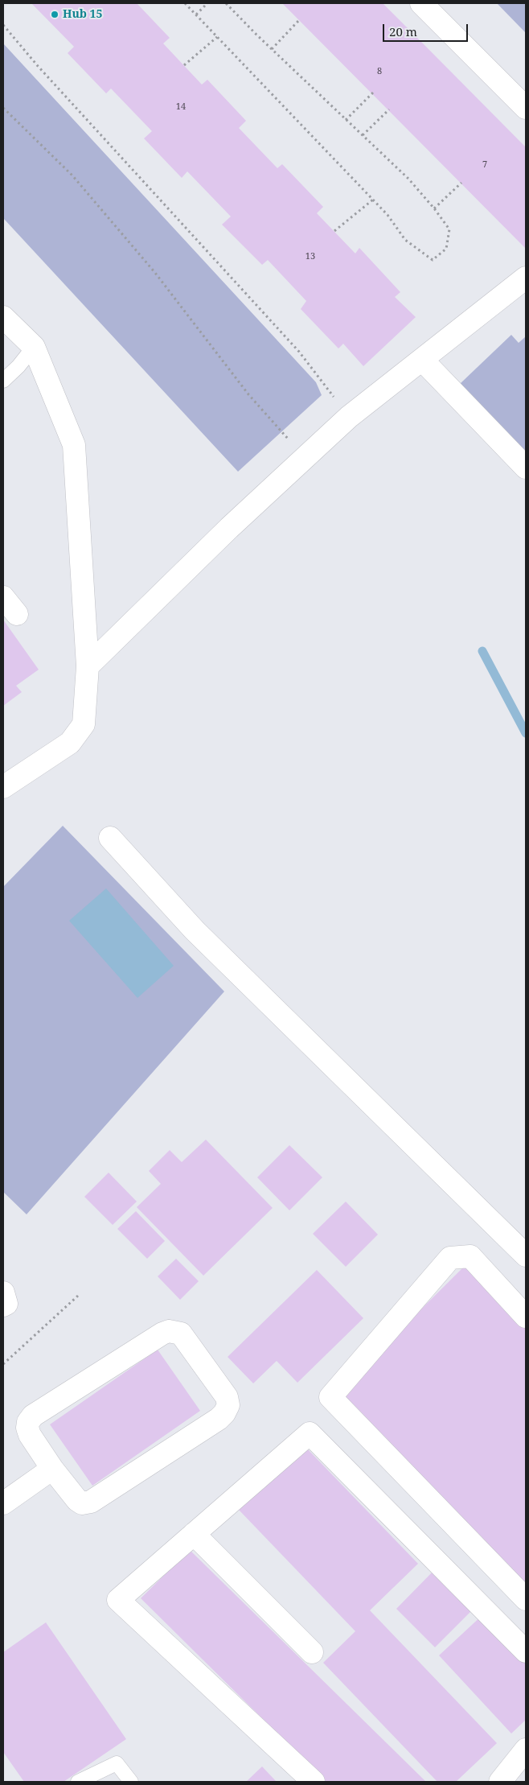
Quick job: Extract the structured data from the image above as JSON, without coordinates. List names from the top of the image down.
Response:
{
  "places": ["Hub 15"],
  "house_numbers": [
    "8",
    "14",
    "7",
    "13"
  ],
  "scale_bar": "20 m"
}
